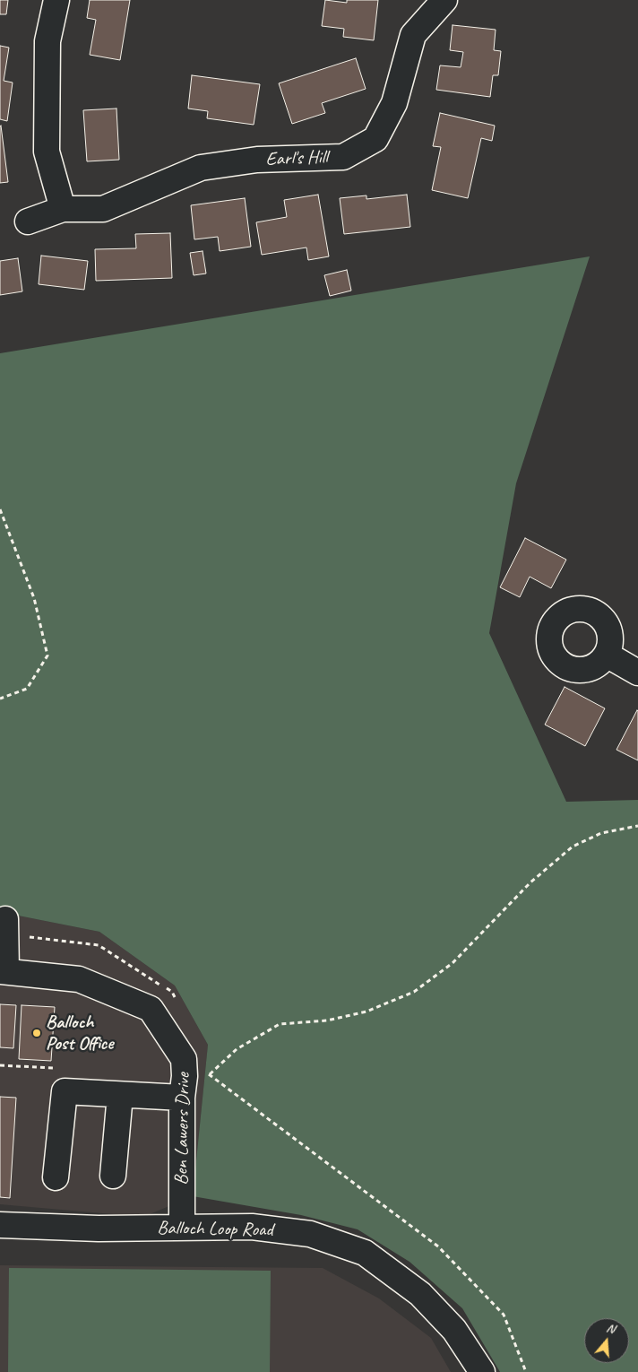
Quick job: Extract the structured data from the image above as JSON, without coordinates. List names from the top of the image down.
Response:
{
  "streets": {
    "street": ["Earl's Hill", "Ben Lawers Drive", "Balloch Loop Road"]
  },
  "crossings": [
    ["Ben Lawers Drive", "Balloch Loop Road"]
  ],
  "places": ["Balloch Post Office"],
  "north": "top"
}
